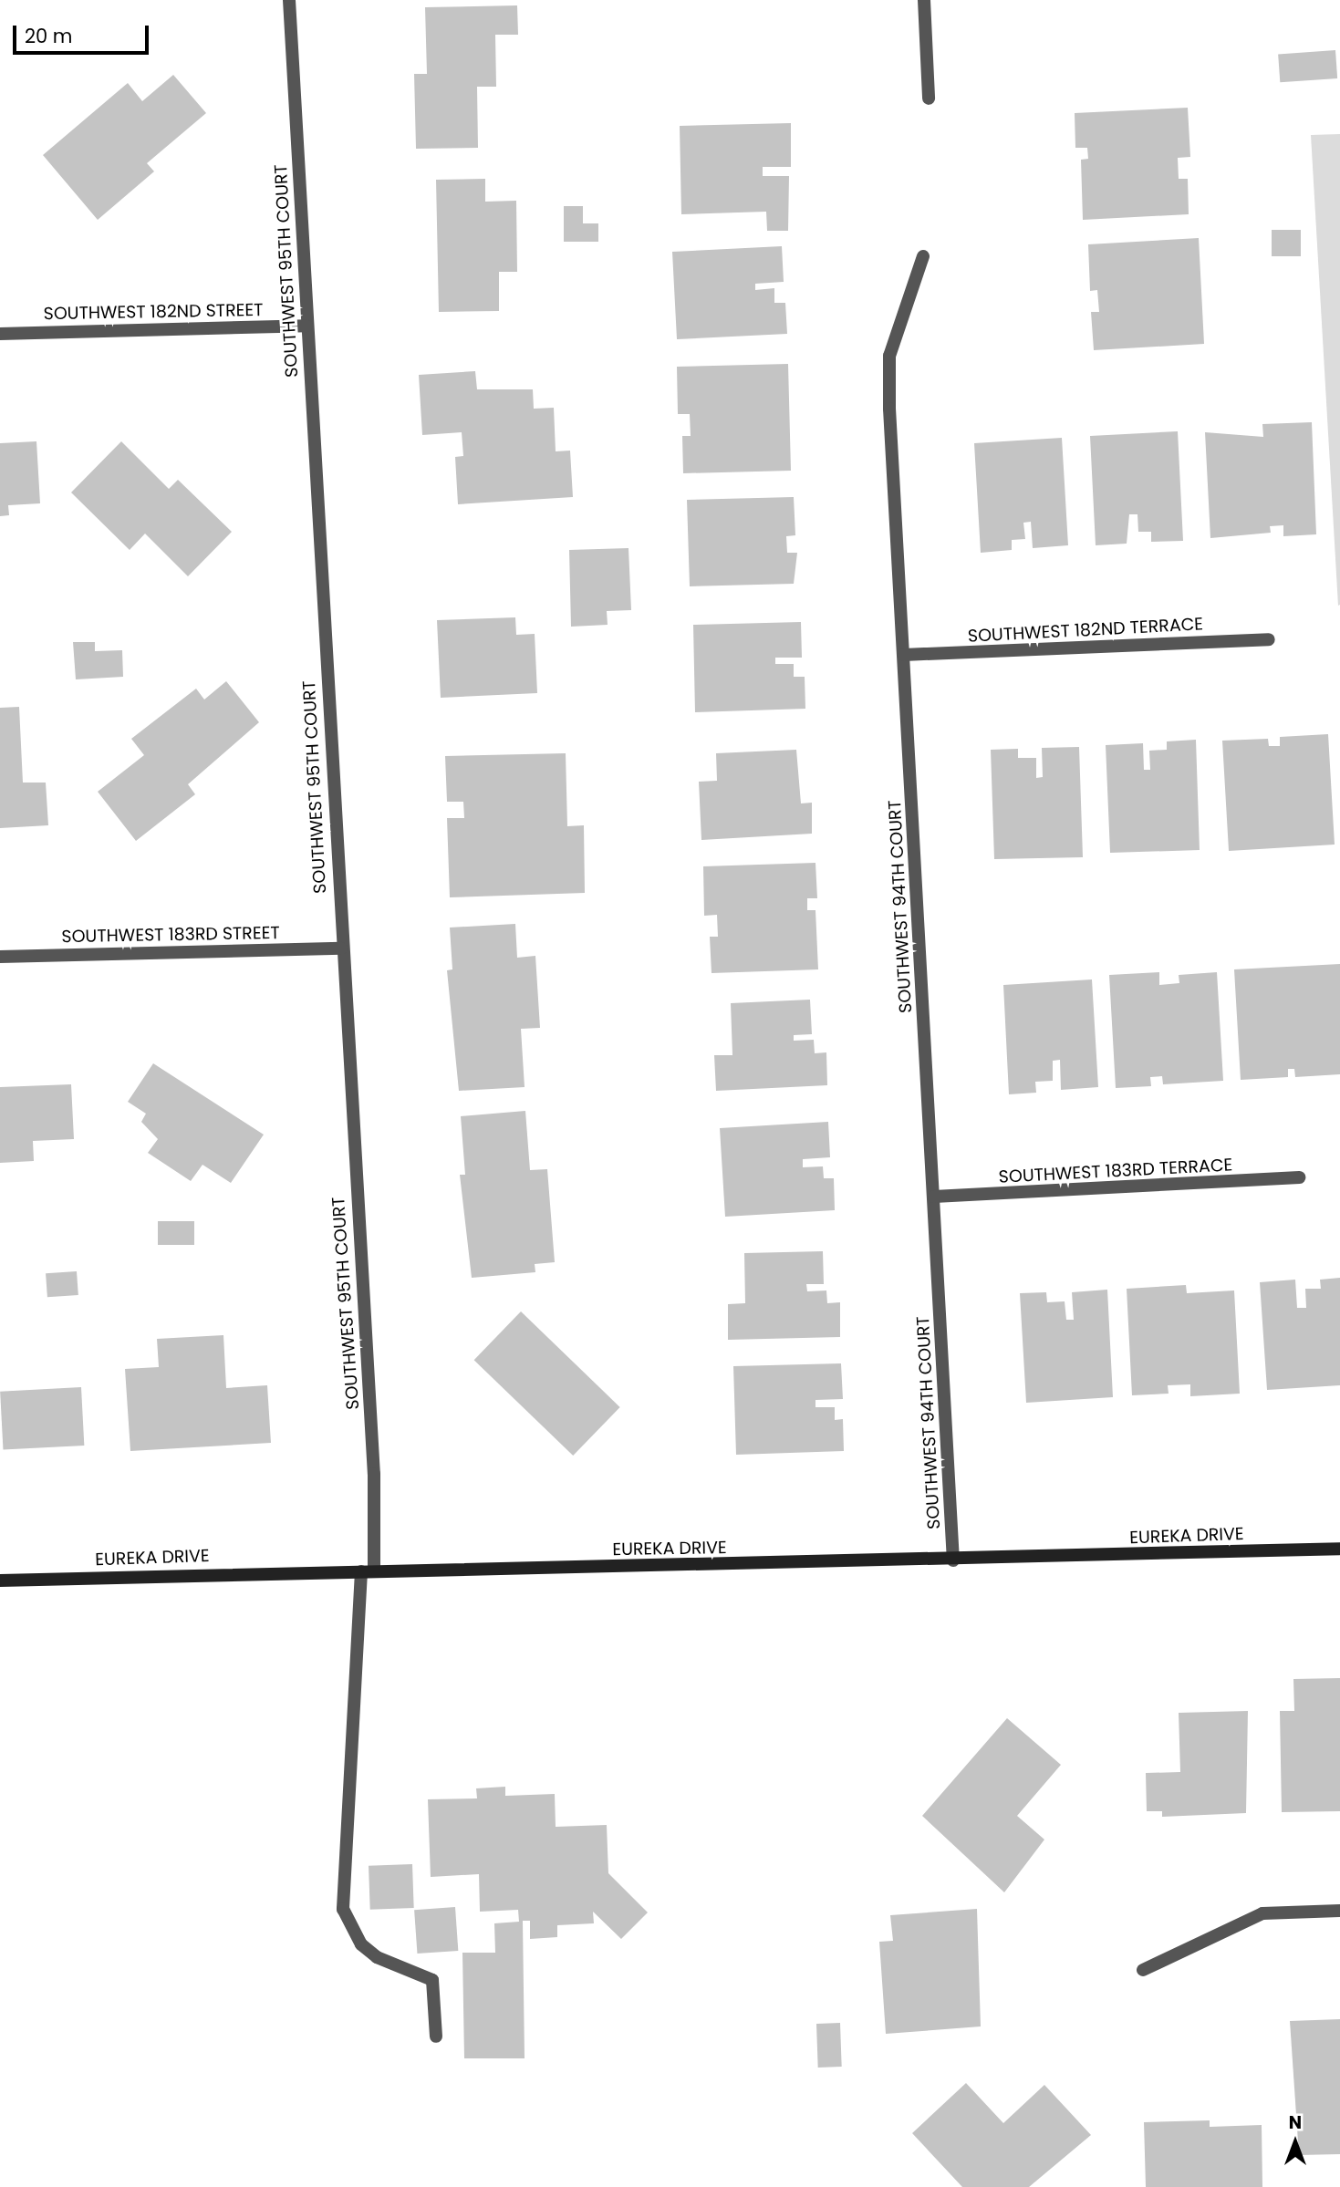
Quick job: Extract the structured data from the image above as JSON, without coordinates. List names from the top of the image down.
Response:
{
  "streets": {
    "main road": ["EUREKA DRIVE"],
    "street": [
      "SOUTHWEST 95TH COURT",
      "SOUTHWEST 182ND STREET",
      "SOUTHWEST 182ND TERRACE",
      "SOUTHWEST 94TH COURT",
      "SOUTHWEST 183RD STREET",
      "SOUTHWEST 183RD TERRACE"
    ]
  },
  "crossings": [
    ["SOUTHWEST 95TH COURT", "SOUTHWEST 182ND STREET"],
    ["SOUTHWEST 95TH COURT", "SOUTHWEST 183RD STREET"],
    ["SOUTHWEST 95TH COURT", "EUREKA DRIVE"],
    ["SOUTHWEST 182ND TERRACE", "SOUTHWEST 94TH COURT"],
    ["SOUTHWEST 94TH COURT", "SOUTHWEST 183RD TERRACE"],
    ["SOUTHWEST 94TH COURT", "EUREKA DRIVE"]
  ],
  "scale_bar": "20 m",
  "north": "top"
}
